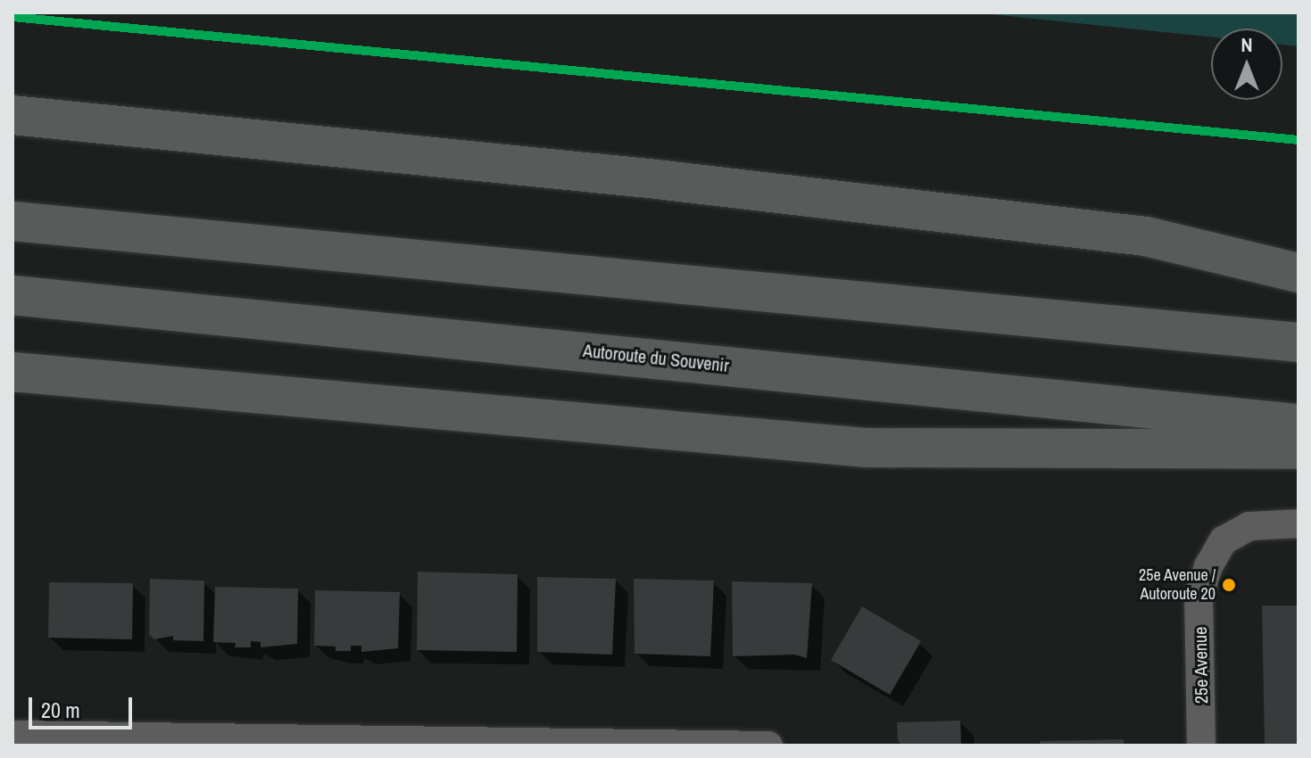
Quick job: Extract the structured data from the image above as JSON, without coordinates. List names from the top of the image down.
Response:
{
  "streets": {
    "highway": ["Autoroute du Souvenir"],
    "street": ["25e Avenue"]
  },
  "places": ["25e Avenue / Autoroute 20"],
  "scale_bar": "20 m",
  "north": "top"
}
